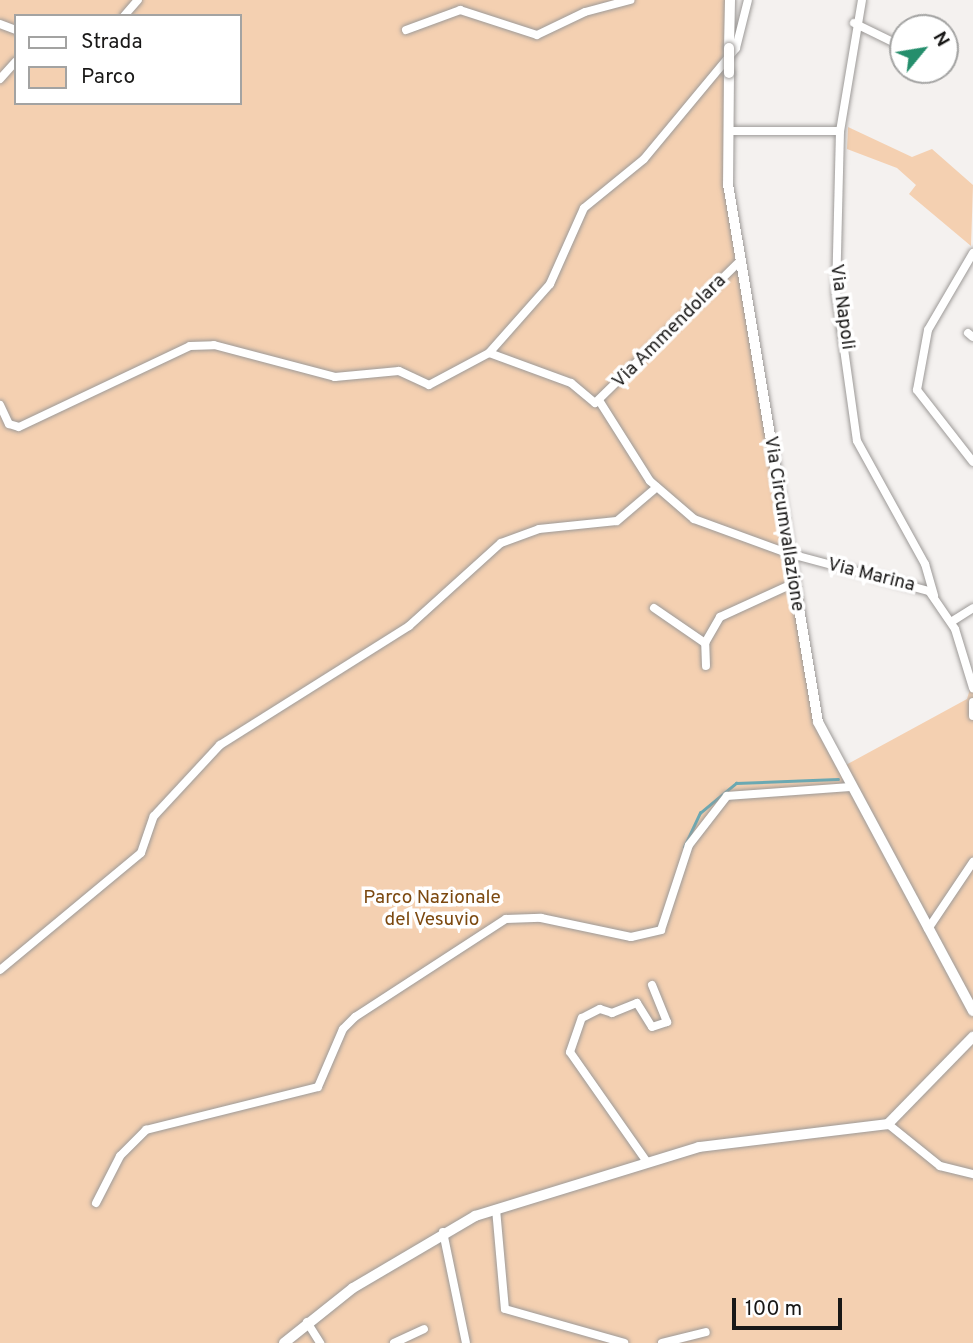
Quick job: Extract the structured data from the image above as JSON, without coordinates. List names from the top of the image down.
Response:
{
  "streets": {
    "main road": ["Via Circumvallazione"],
    "street": ["Via Napoli", "Via Ammendolara", "Via Marina"]
  },
  "crossings": [
    ["Via Napoli", "Via Marina"],
    ["Via Ammendolara", "Via Circumvallazione"],
    ["Via Ammendolara", "Via Marina"],
    ["Via Circumvallazione", "Via Marina"]
  ],
  "parks": ["Parco Nazionale del Vesuvio"],
  "legend": ["Strada", "Parco"],
  "scale_bar": "100 m",
  "north": "top right"
}
